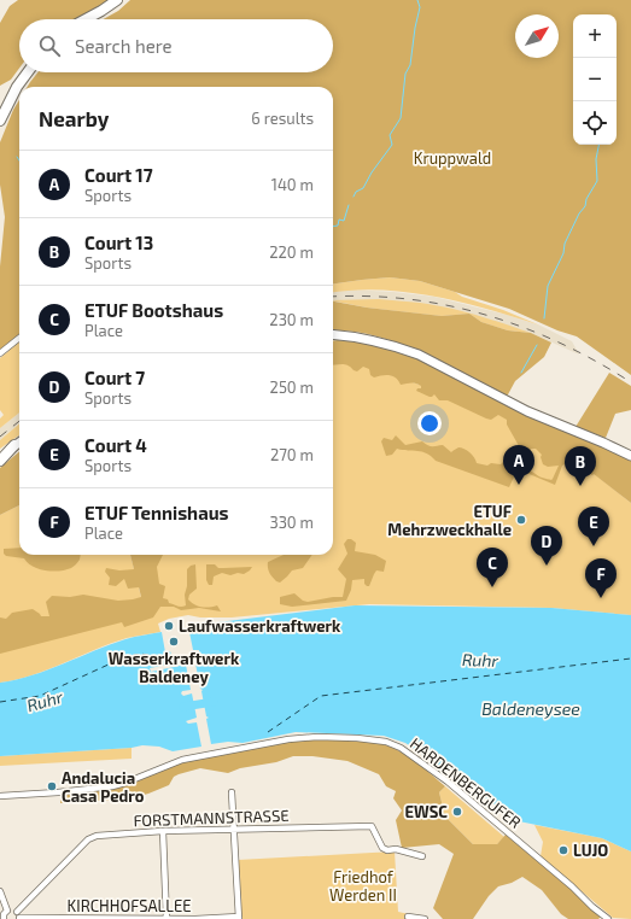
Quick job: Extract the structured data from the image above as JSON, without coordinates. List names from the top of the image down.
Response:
{
  "streets": {
    "street": ["HARDENBERGUFER", "FORSTMANNSTRASSE", "KIRCHHOFSALLEE"]
  },
  "water": ["Ruhr", "Baldeneysee"],
  "parks": ["Kruppwald", "Friedhof Werden II"],
  "places": [
    "ETUF Mehrzweckhalle",
    "Laufwasserkraftwerk",
    "Wasserkraftwerk Baldeney",
    "Andalucia Casa Pedro",
    "EWSC",
    "LUJO"
  ],
  "north": "top right",
  "page": {
    "map_buttons": ["+", "−"],
    "search": "Search here",
    "heading": ["Nearby", "6 results"],
    "list": [
      {
        "mark": "A",
        "name": "Court 17",
        "note": "Sports",
        "value": "140 m"
      },
      {
        "mark": "B",
        "name": "Court 13",
        "note": "Sports",
        "value": "220 m"
      },
      {
        "mark": "C",
        "name": "ETUF Bootshaus",
        "note": "Place",
        "value": "230 m"
      },
      {
        "mark": "D",
        "name": "Court 7",
        "note": "Sports",
        "value": "250 m"
      },
      {
        "mark": "E",
        "name": "Court 4",
        "note": "Sports",
        "value": "270 m"
      },
      {
        "mark": "F",
        "name": "ETUF Tennishaus",
        "note": "Place",
        "value": "330 m"
      }
    ],
    "pins": [
      "A",
      "B",
      "E",
      "D",
      "C",
      "F"
    ]
  }
}
